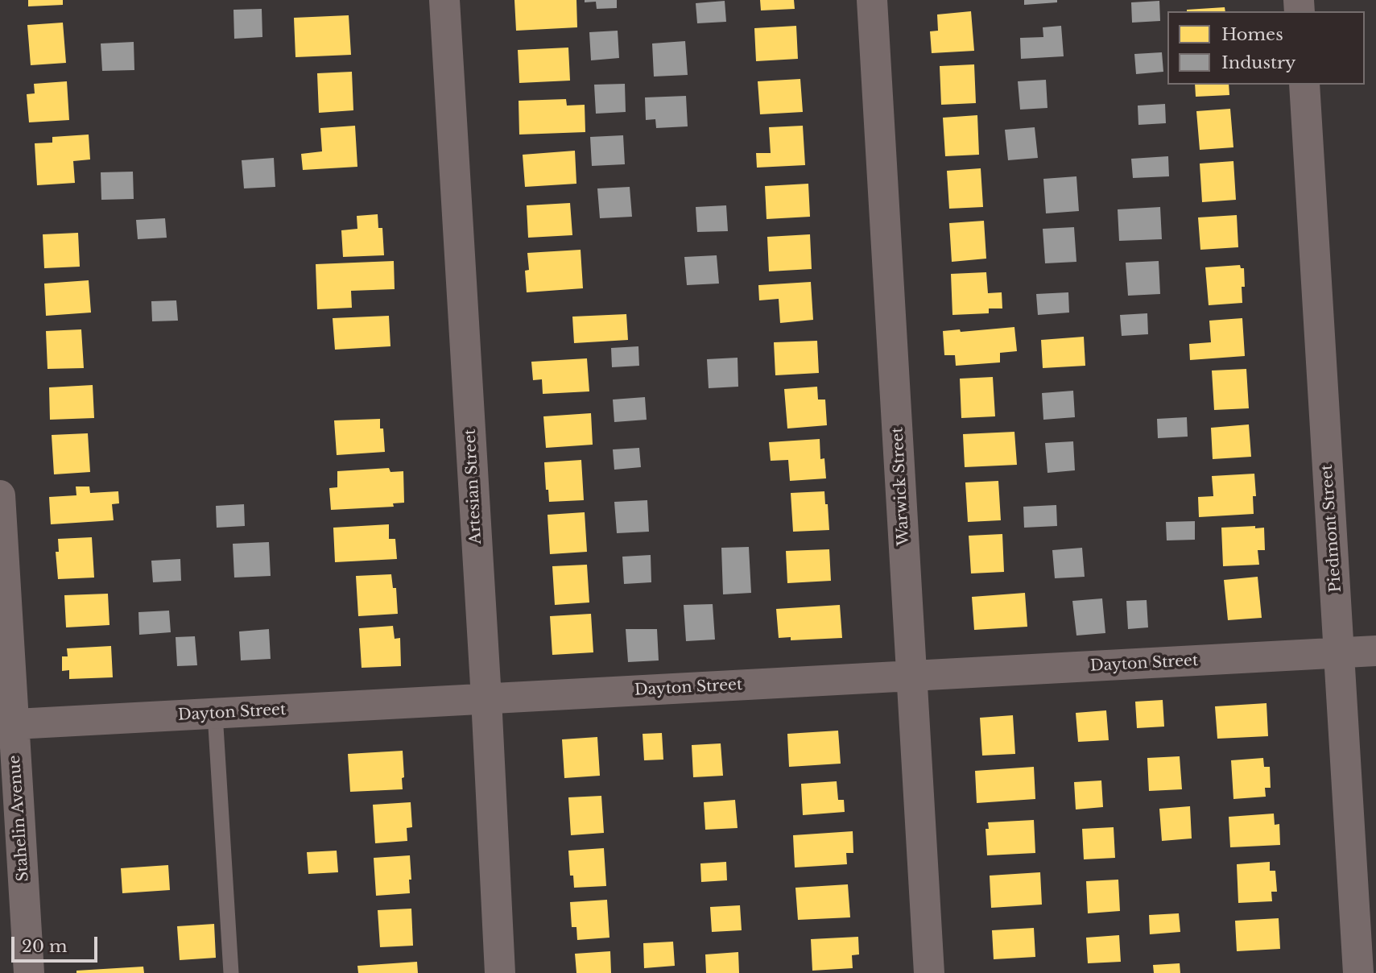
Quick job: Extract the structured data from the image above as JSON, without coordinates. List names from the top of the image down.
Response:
{
  "streets": {
    "street": [
      "Artesian Street",
      "Warwick Street",
      "Piedmont Street",
      "Dayton Street",
      "Stahelin Avenue"
    ]
  },
  "crossings": [
    ["Artesian Street", "Dayton Street"],
    ["Warwick Street", "Dayton Street"],
    ["Piedmont Street", "Dayton Street"],
    ["Dayton Street", "Stahelin Avenue"]
  ],
  "legend": ["Homes", "Industry"],
  "scale_bar": "20 m"
}
